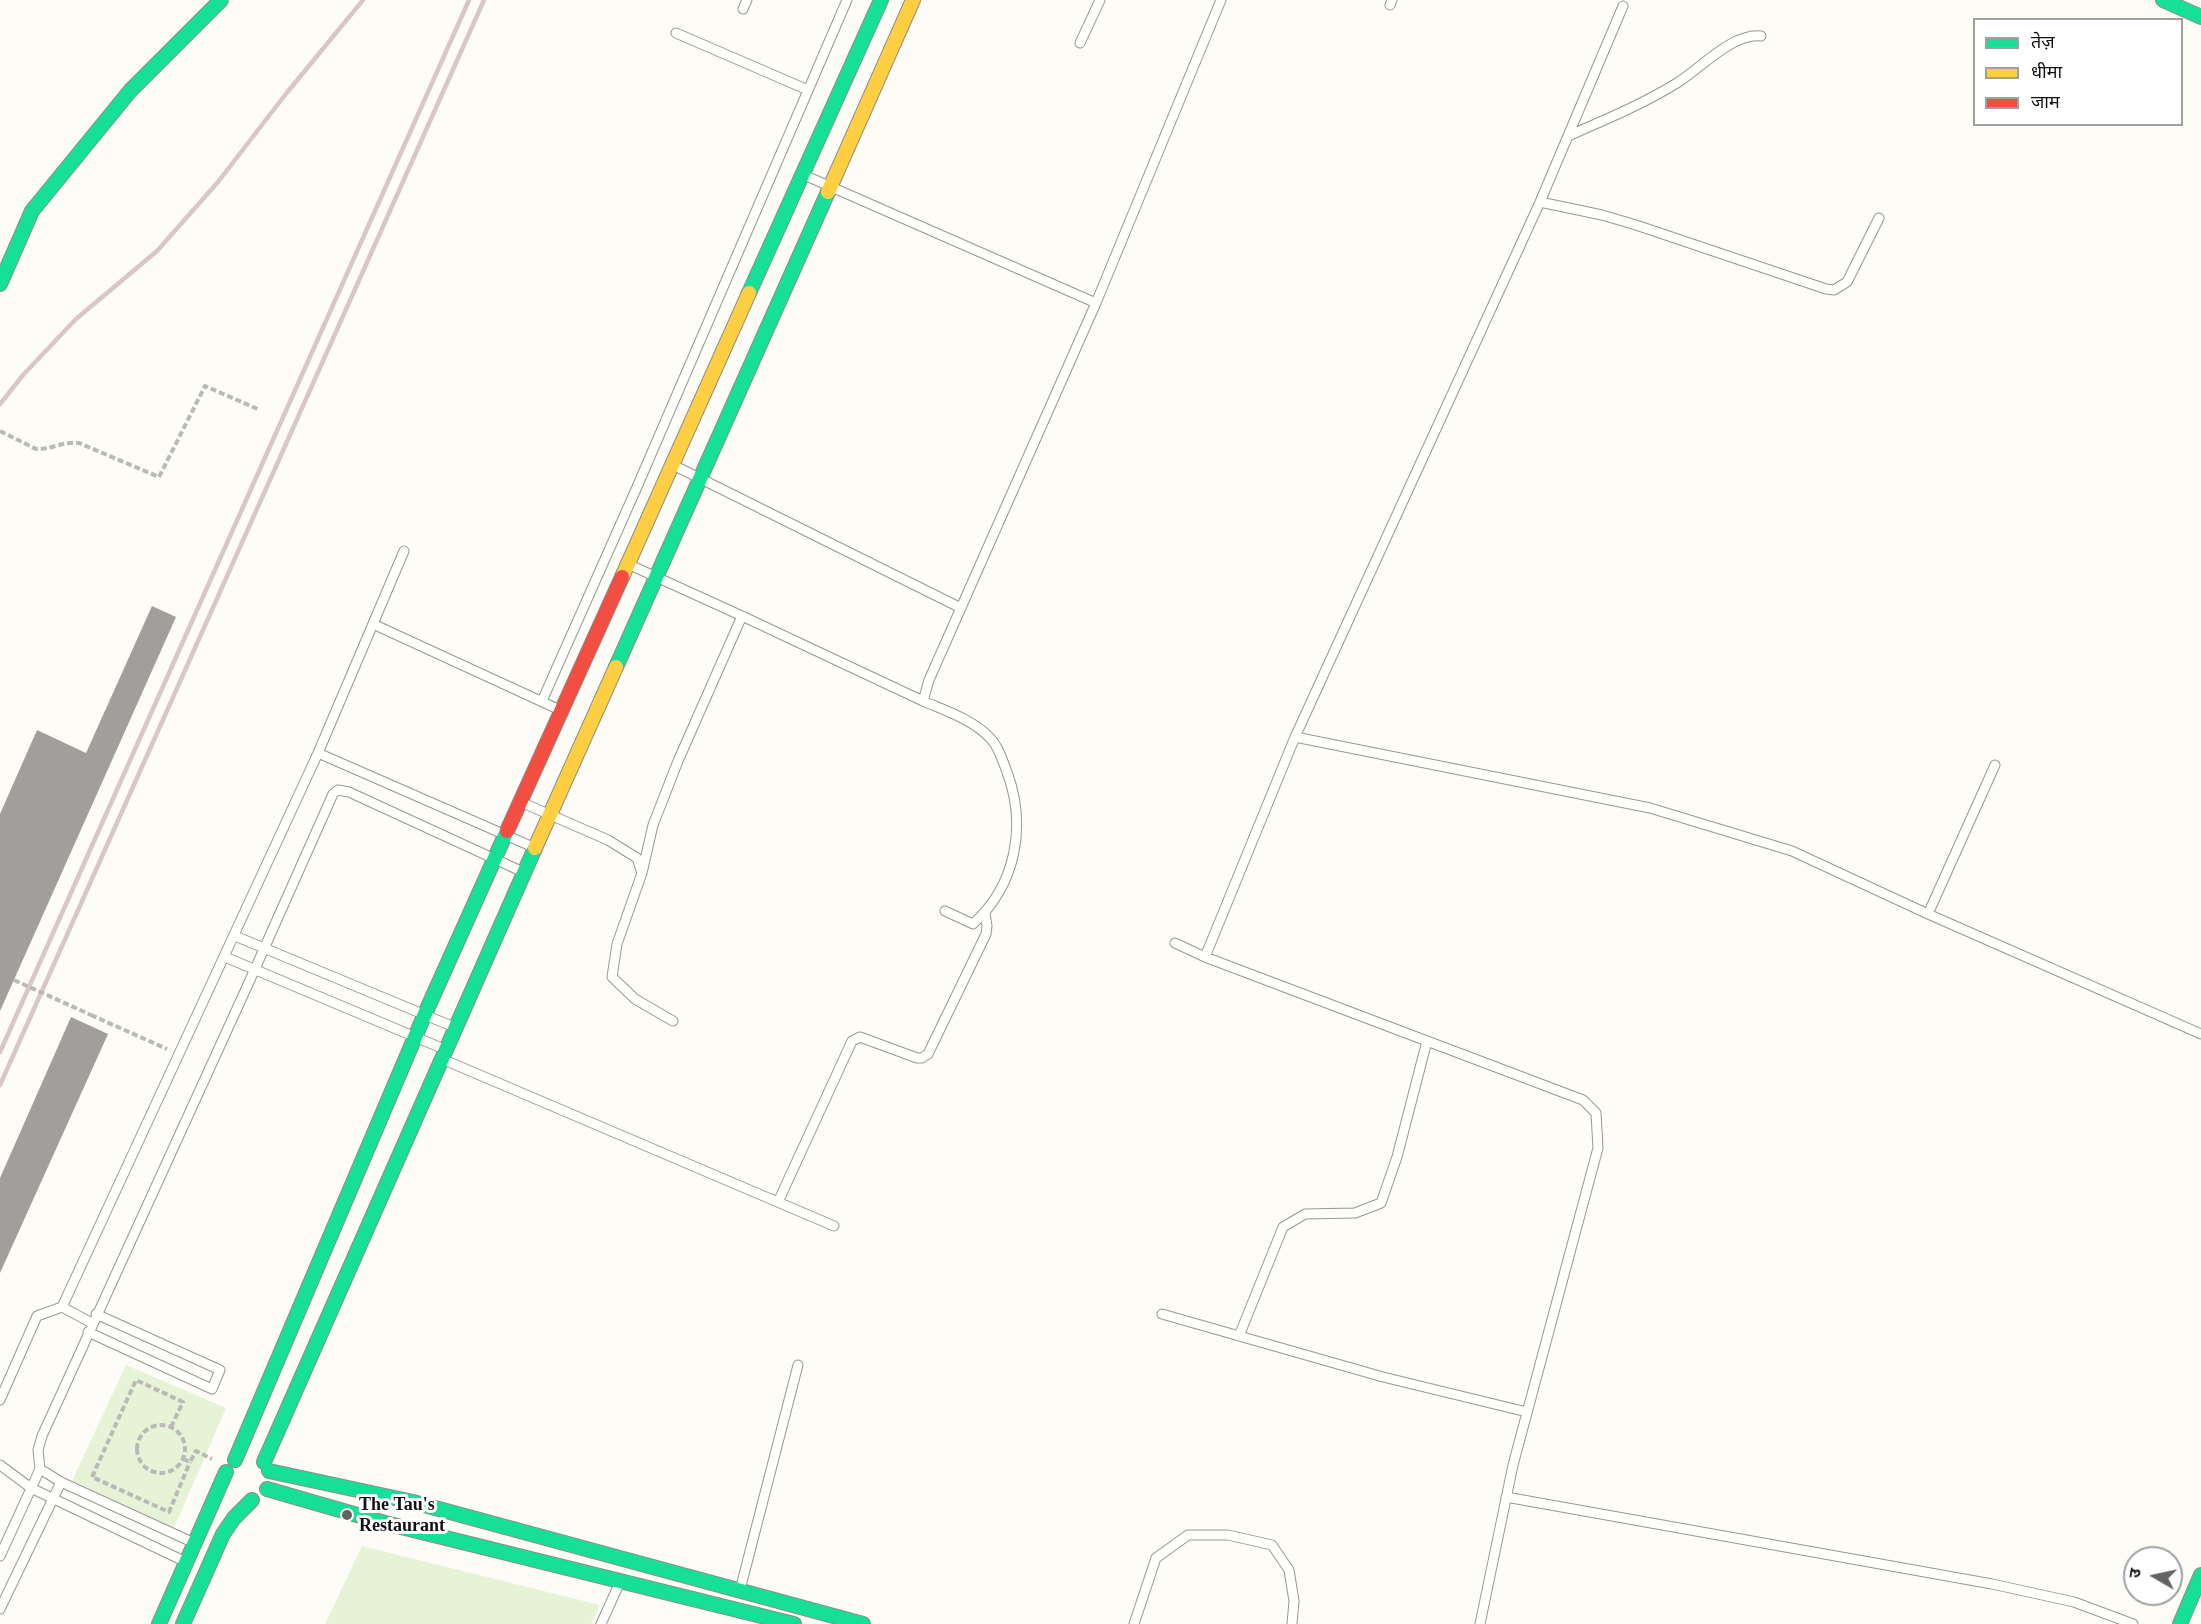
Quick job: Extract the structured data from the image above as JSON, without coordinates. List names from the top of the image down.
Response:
{
  "places": ["The Tau's Restaurant"],
  "legend": ["तेज़", "धीमा", "जाम"],
  "north": "left"
}
